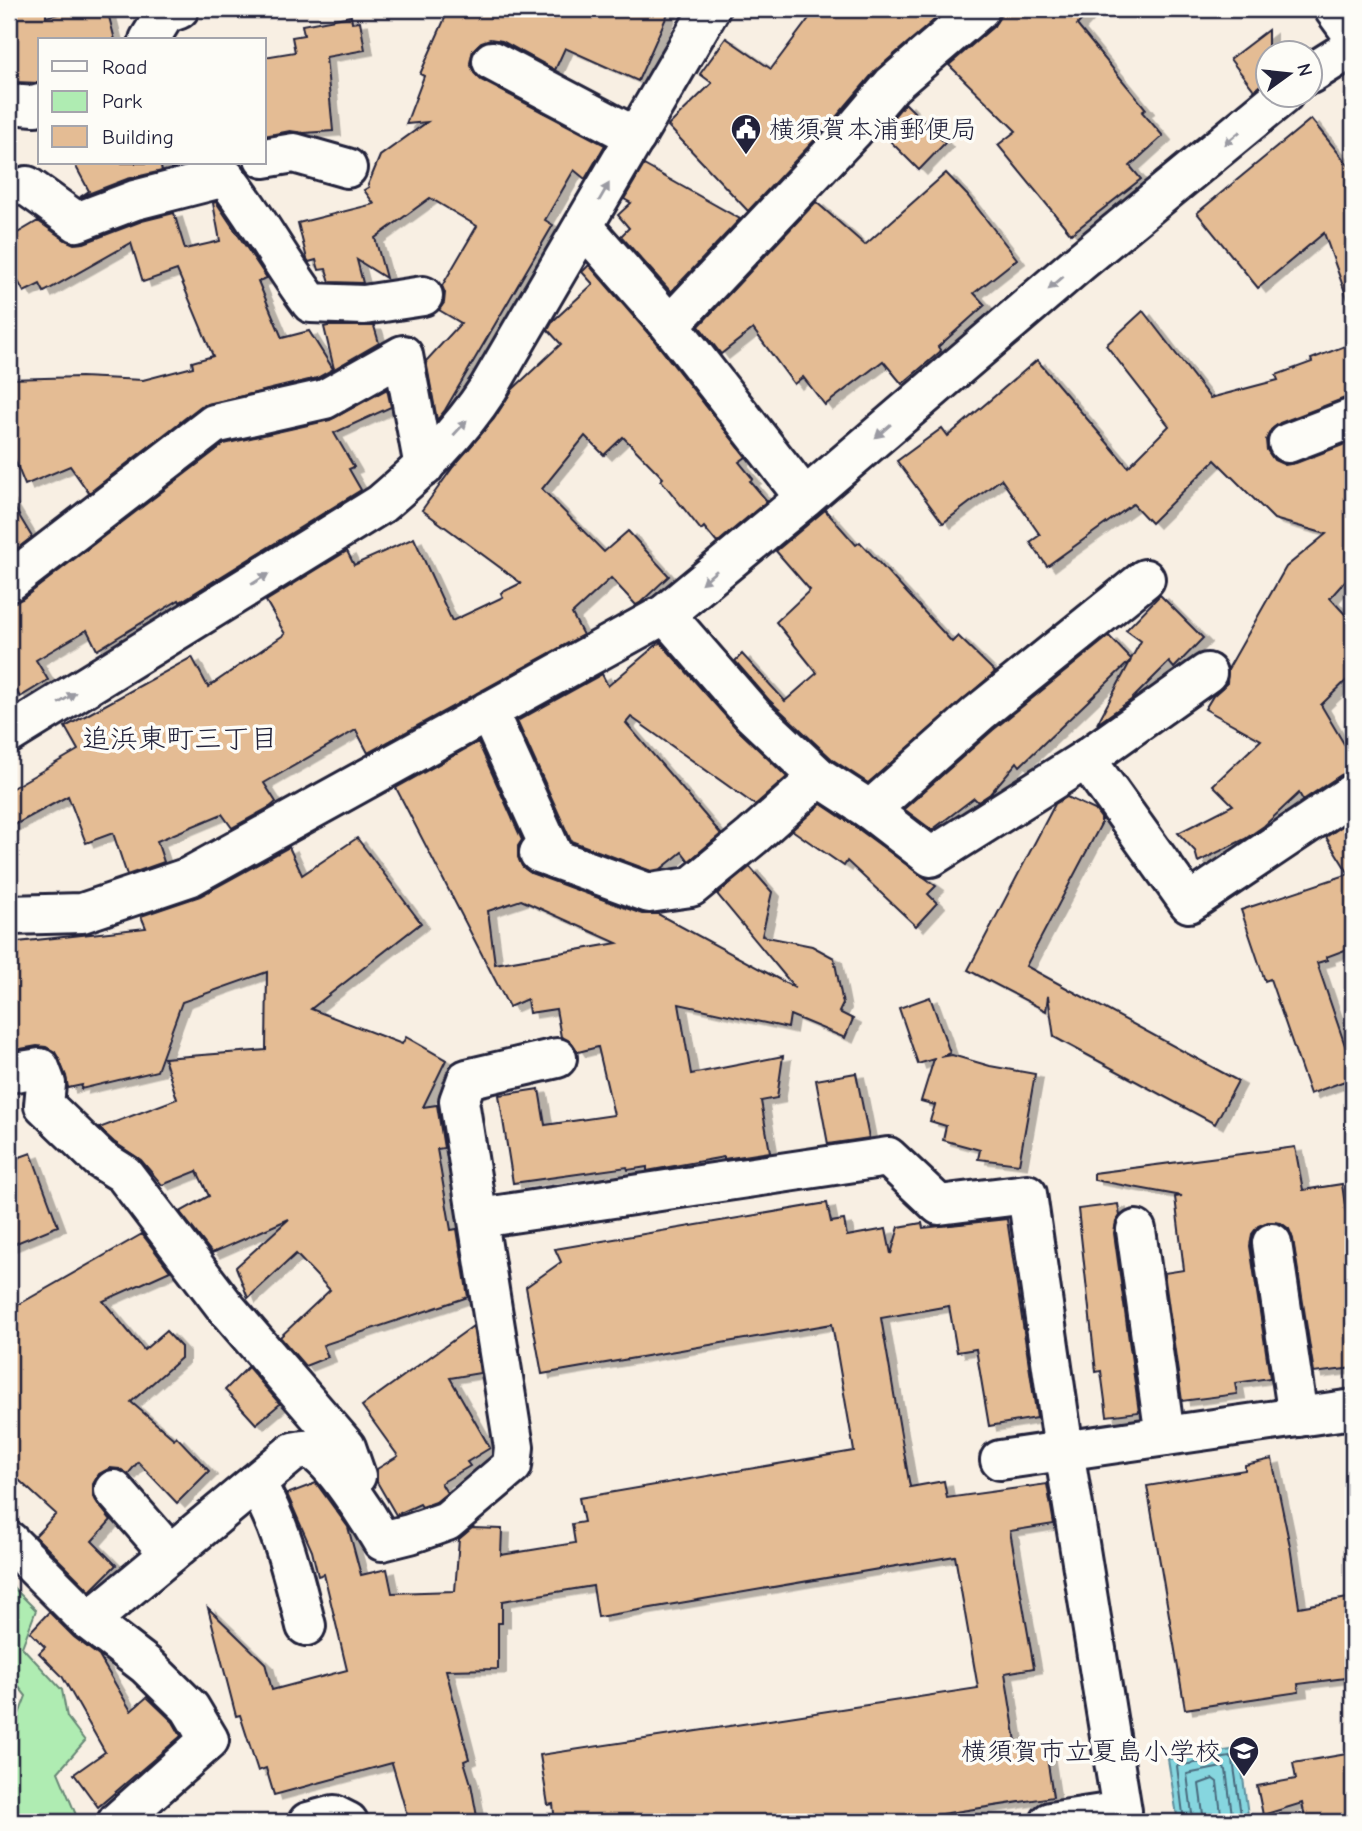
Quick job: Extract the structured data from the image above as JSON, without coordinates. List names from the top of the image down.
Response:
{
  "districts": ["追浜東町三丁目"],
  "places": {
    "public building": ["横須賀本浦郵便局"],
    "school or university": ["横須賀市立夏島小学校"]
  },
  "legend": ["Road", "Park", "Building"],
  "north": "right"
}
